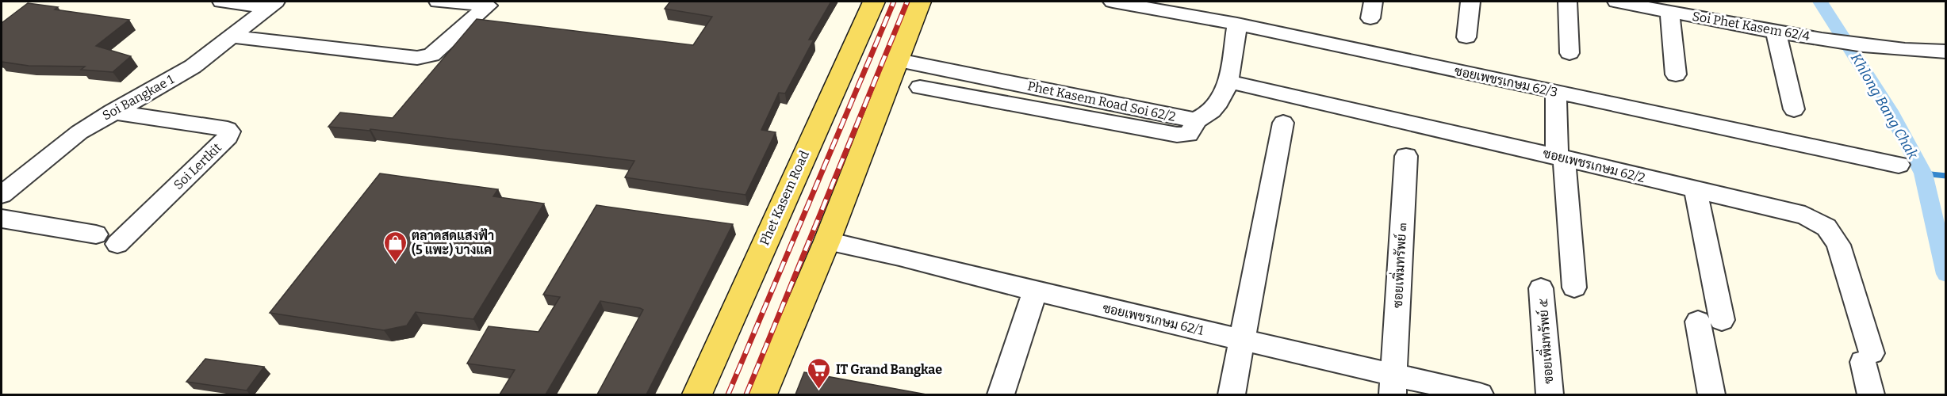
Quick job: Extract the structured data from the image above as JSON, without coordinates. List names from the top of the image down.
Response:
{
  "streets": {
    "main road": ["Phet Kasem Road"],
    "street": [
      "Soi Phet Kasem 62/4",
      "ซอยเพชรเกษม 62/3",
      "Soi Bangkae 1",
      "Phet Kasem Road Soi 62/2",
      "ซอยเพชรเกษม 62/2",
      "Soi Lertkit",
      "ซอยเพิ่มทรัพย์ ๓",
      "ซอยเพชรเกษม 62/1",
      "ซอยเพิ่มทรัพย์ ๕"
    ]
  },
  "crossings": [
    ["Soi Bangkae 1", "Soi Lertkit"],
    ["ซอยเพิ่มทรัพย์ ๓", "ซอยเพชรเกษม 62/1"]
  ],
  "water": ["Khlong Bang Chak"],
  "places": {
    "shop": ["ตลาดสดแสงฟ้า (5 แพะ) บางแค"],
    "supermarket": ["IT Grand Bangkae"]
  }
}
